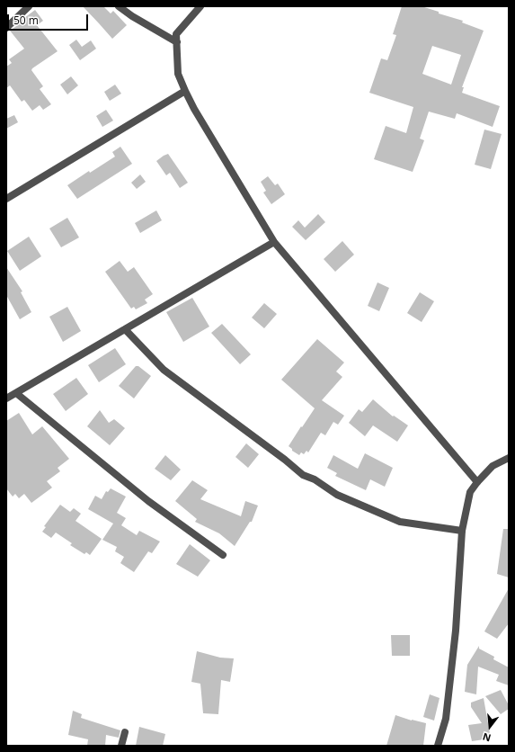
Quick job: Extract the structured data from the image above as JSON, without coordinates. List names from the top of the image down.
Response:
{
  "scale_bar": "50 m",
  "north": "bottom"
}
